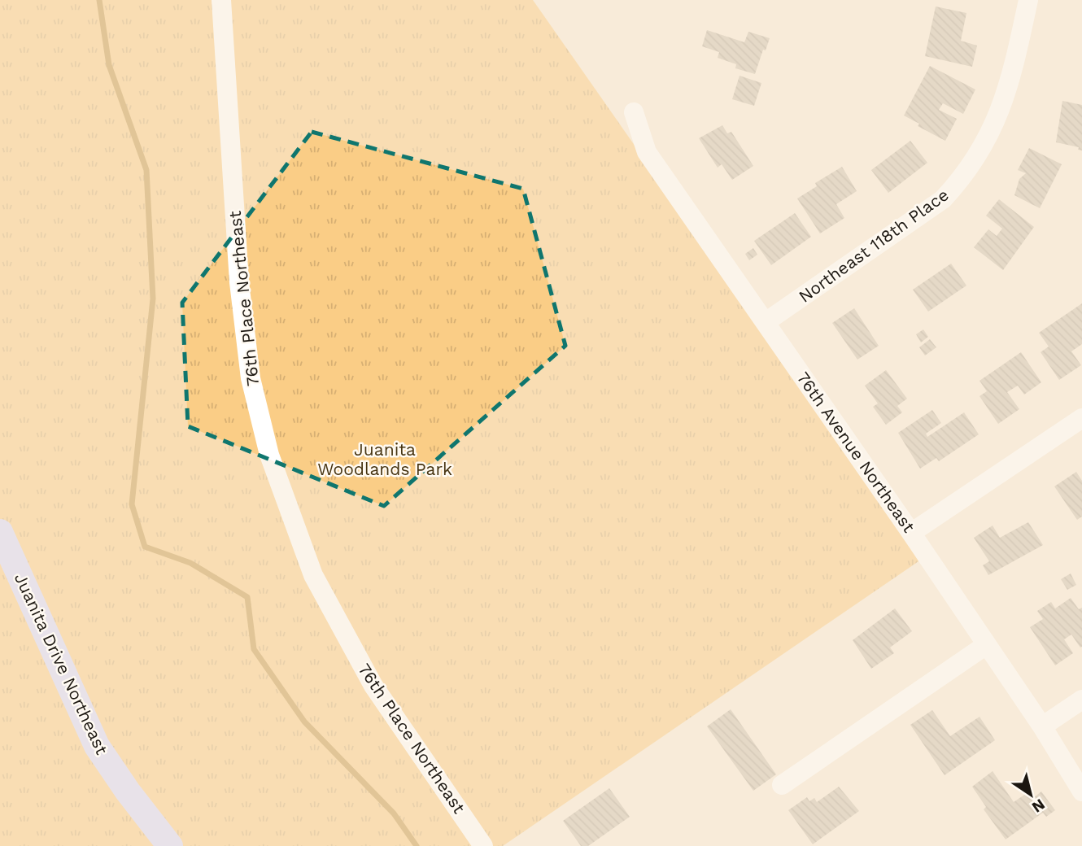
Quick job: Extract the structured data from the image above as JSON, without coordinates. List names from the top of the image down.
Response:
{
  "streets": {
    "main road": ["Juanita Drive Northeast"],
    "street": ["Northeast 118th Place", "76th Place Northeast", "76th Avenue Northeast"]
  },
  "crossings": [
    ["Northeast 118th Place", "76th Avenue Northeast"]
  ],
  "parks": ["Juanita Woodlands Park"],
  "north": "bottom right"
}
